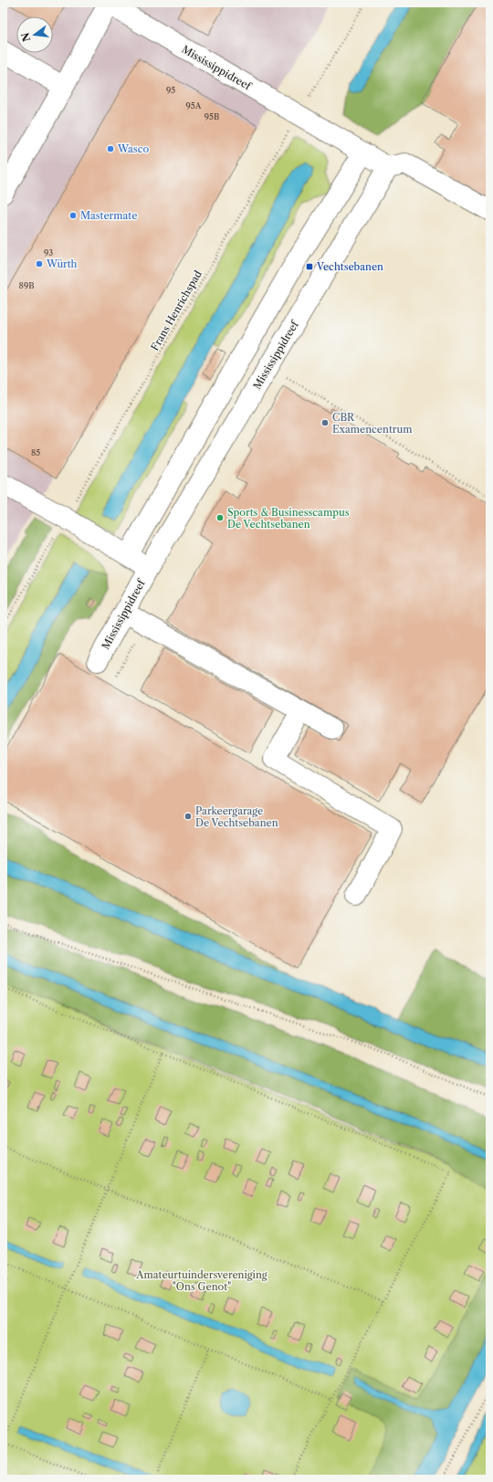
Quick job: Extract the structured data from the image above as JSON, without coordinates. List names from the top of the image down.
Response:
{
  "streets": {
    "street": ["Mississippidreef"],
    "path": ["Frans Henrichspad"]
  },
  "crossings": [
    ["Mississippidreef", "Frans Henrichspad"]
  ],
  "parks": ["Amateurtuindersvereniging \"Ons Genot\""],
  "places": {
    "other": [
      "Wasco",
      "Mastermate",
      "Würth",
      "CBR Examencentrum",
      "Sports & Businesscampus De Vechtsebanen",
      "Parkeergarage De Vechtsebanen"
    ],
    "transit": ["Vechtsebanen"]
  },
  "house_numbers": [
    "95",
    "95A",
    "95B",
    "93",
    "89B",
    "85"
  ],
  "north": "left"
}
